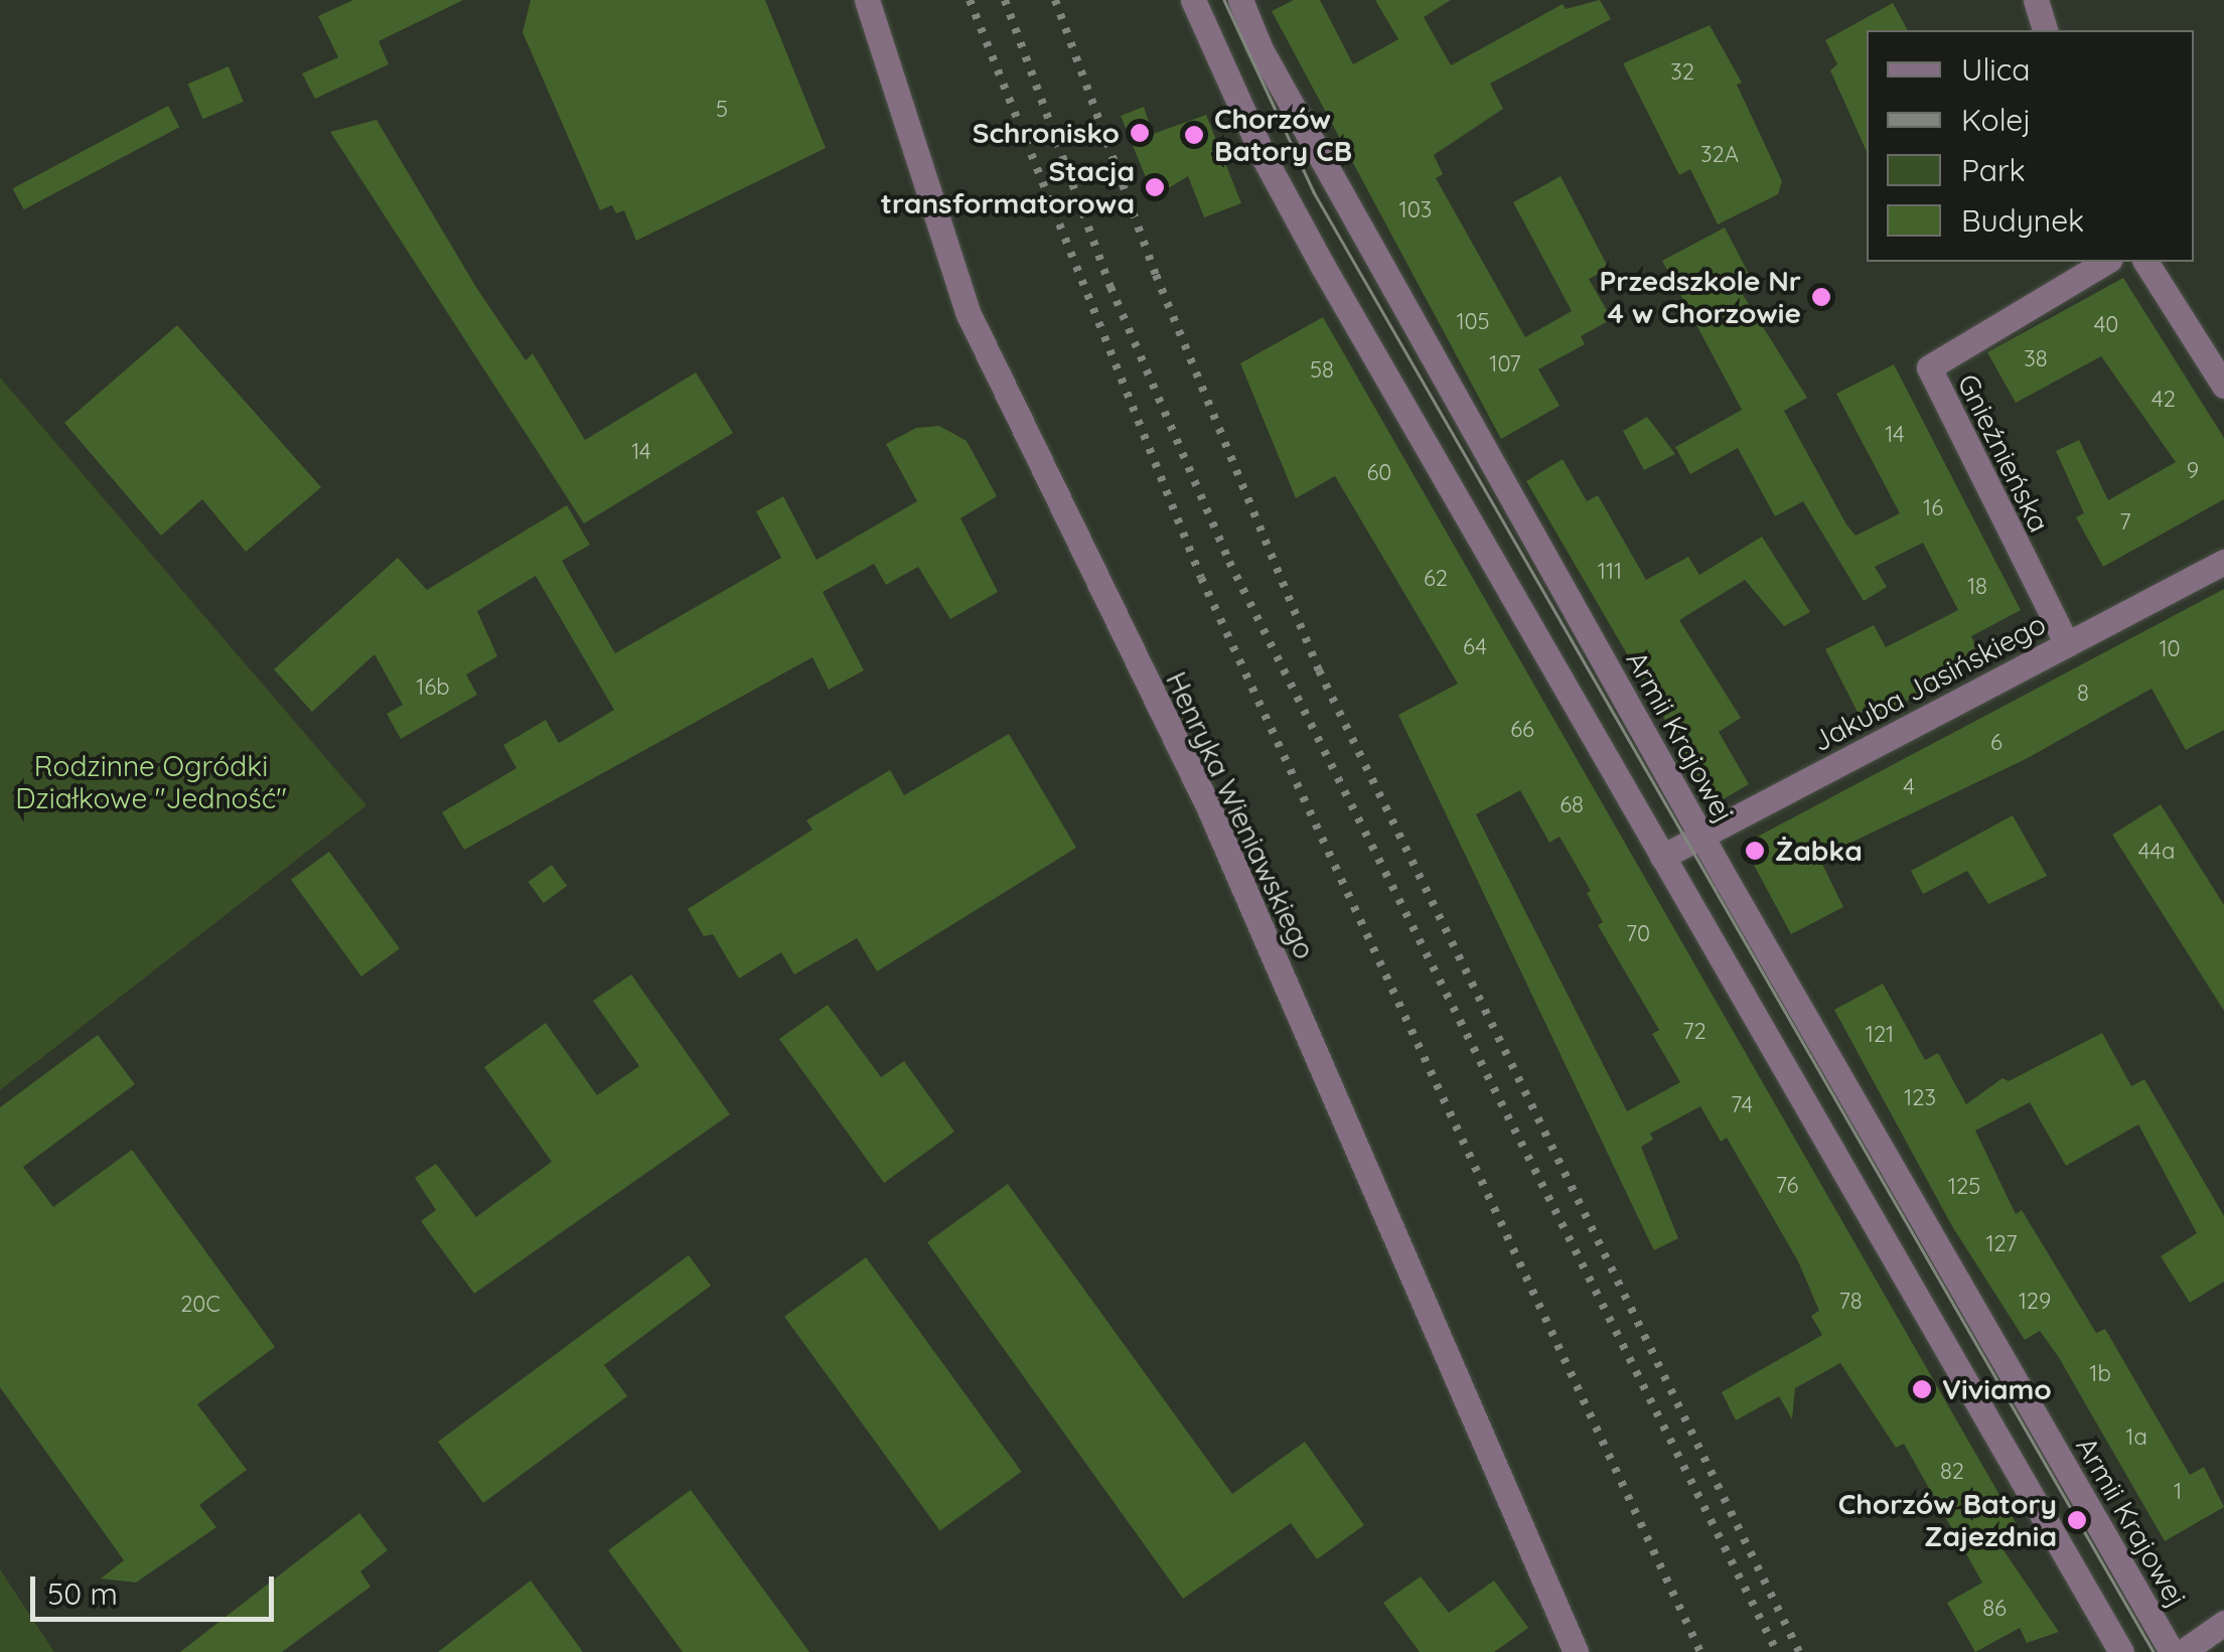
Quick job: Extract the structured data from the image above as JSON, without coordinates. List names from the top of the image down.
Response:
{
  "streets": {
    "street": [
      "Gnieźnieńska",
      "Jakuba Jasińskiego",
      "Armii Krajowej",
      "Henryka Wieniawskiego"
    ]
  },
  "crossings": [
    ["Gnieźnieńska", "Jakuba Jasińskiego"],
    ["Jakuba Jasińskiego", "Armii Krajowej"]
  ],
  "parks": ["Rodzinne Ogródki Działkowe \"Jedność\""],
  "places": [
    "Schronisko",
    "Chorzów Batory CB",
    "Stacja transformatorowa",
    "Przedszkole Nr 4 w Chorzowie",
    "Żabka",
    "Viviamo",
    "Chorzów Batory Zajezdnia"
  ],
  "house_numbers": [
    "32",
    "5",
    "32A",
    "103",
    "105",
    "40",
    "38",
    "107",
    "58",
    "42",
    "14",
    "14",
    "9",
    "60",
    "16",
    "7",
    "111",
    "62",
    "18",
    "64",
    "10",
    "16b",
    "8",
    "66",
    "6",
    "4",
    "68",
    "44a",
    "70",
    "72",
    "121",
    "123",
    "74",
    "76",
    "125",
    "127",
    "78",
    "129",
    "20C",
    "1b",
    "1a",
    "82",
    "1",
    "86"
  ],
  "legend": [
    "Ulica",
    "Kolej",
    "Park",
    "Budynek"
  ],
  "scale_bar": "50 m"
}
